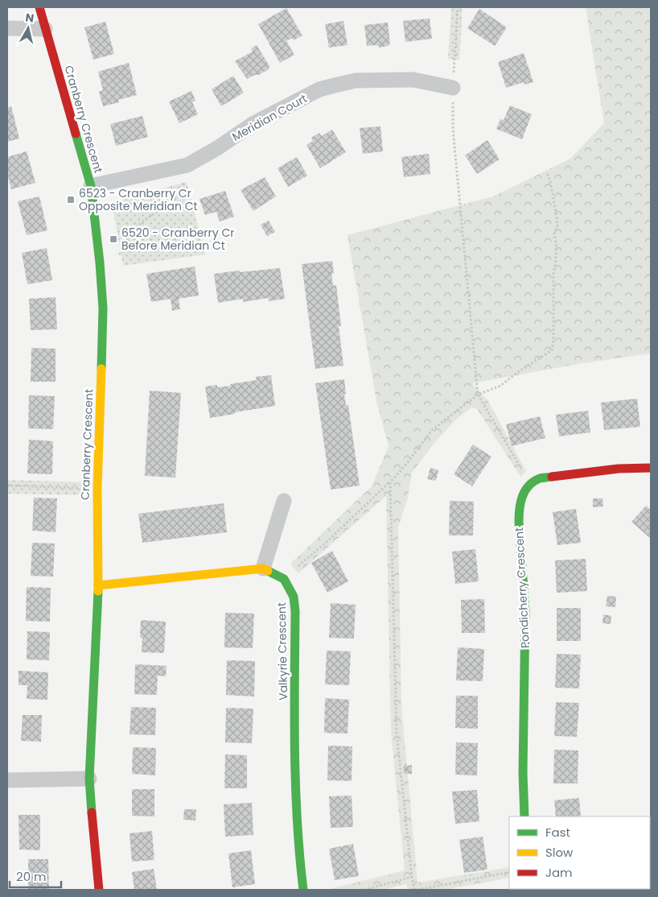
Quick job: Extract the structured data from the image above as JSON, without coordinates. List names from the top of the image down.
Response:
{
  "streets": {
    "street": [
      "Meridian Court",
      "Cranberry Crescent",
      "Pondicherry Crescent",
      "Valkyrie Crescent"
    ]
  },
  "crossings": [
    ["Meridian Court", "Cranberry Crescent"]
  ],
  "places": {
    "transit": ["6523 - Cranberry Cr Opposite Meridian Ct", "6520 - Cranberry Cr Before Meridian Ct"]
  },
  "legend": ["Fast", "Slow", "Jam"],
  "scale_bar": "20 m",
  "north": "top"
}
